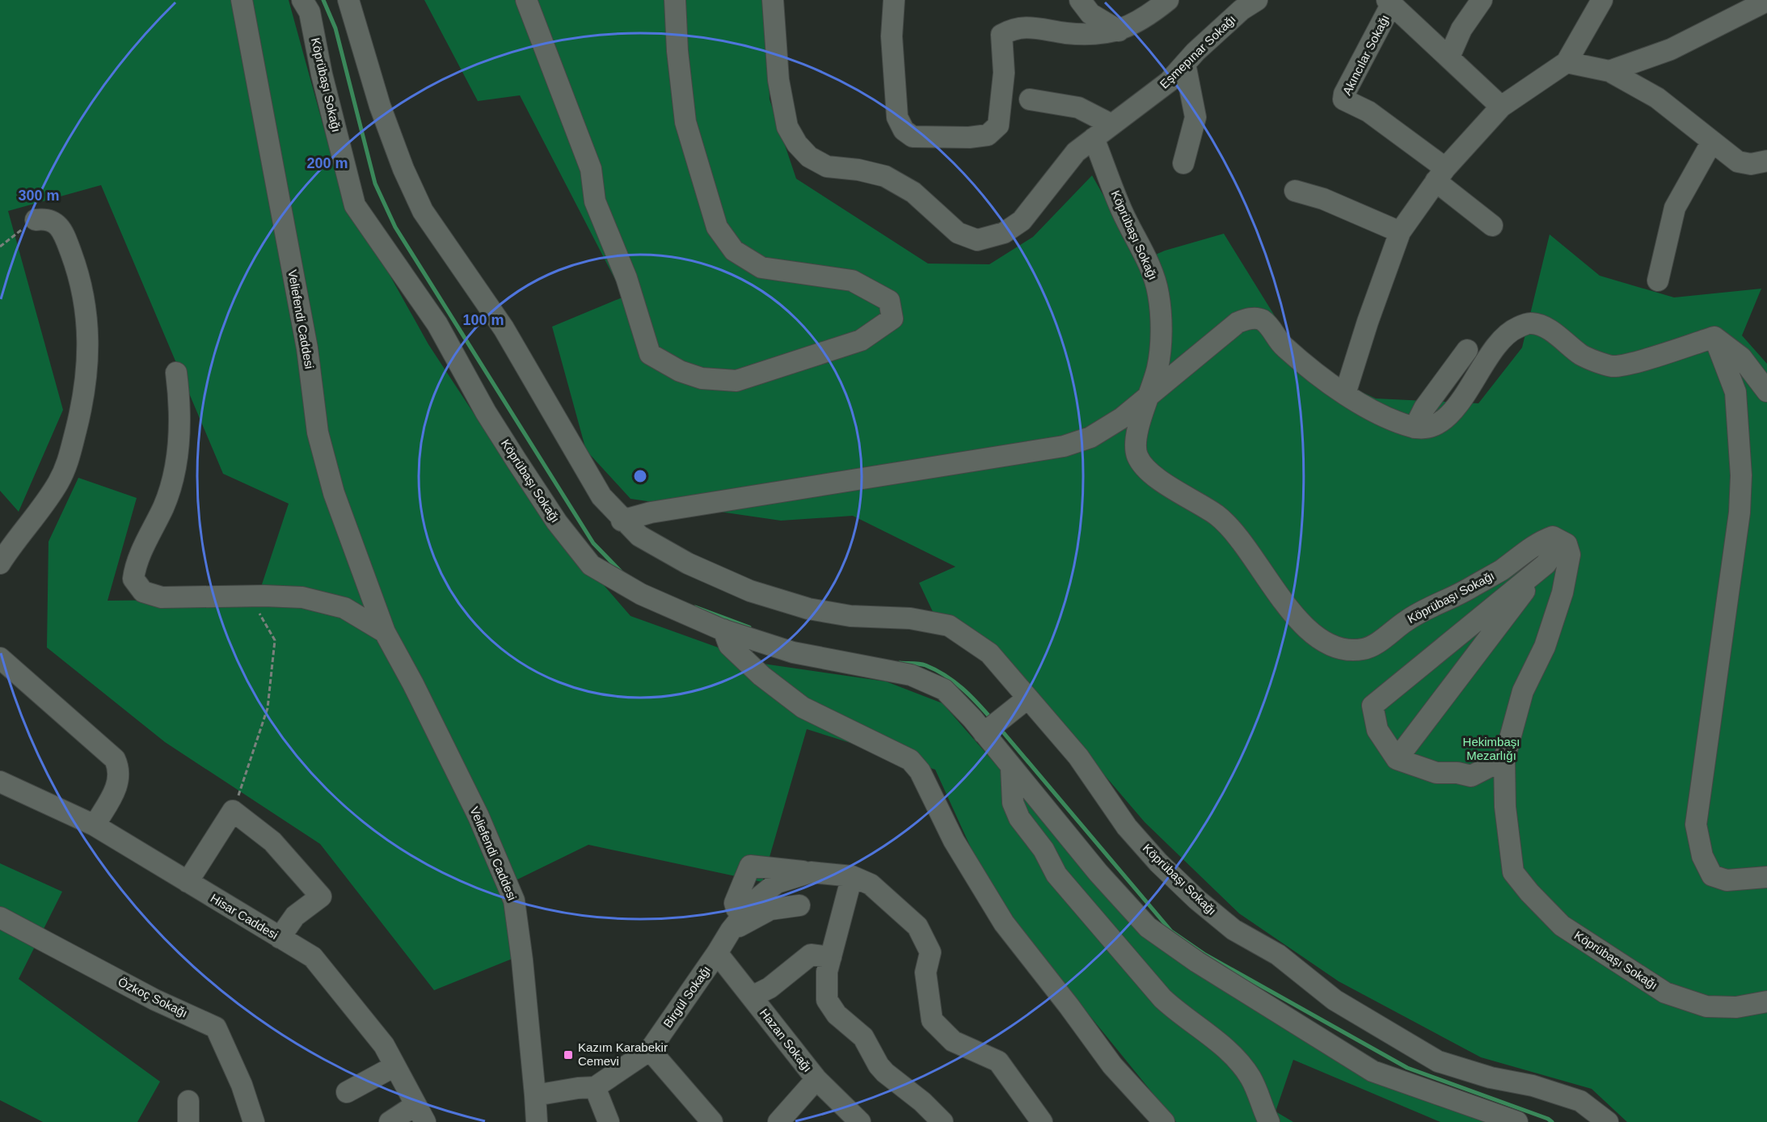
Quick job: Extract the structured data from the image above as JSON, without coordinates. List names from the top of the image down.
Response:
{
  "streets": {
    "street": [
      "Eşmepınar Sokağı",
      "Akıncılar Sokağı",
      "Köprübaşı Sokağı",
      "Veliefendi Caddesi",
      "Hisar Caddesi",
      "Birgül Sokağı",
      "Özkoç Sokağı",
      "Hazan Sokağı"
    ]
  },
  "crossings": [
    ["Eşmepınar Sokağı", "Köprübaşı Sokağı"],
    ["Veliefendi Caddesi", "Birgül Sokağı"],
    ["Birgül Sokağı", "Hazan Sokağı"]
  ],
  "parks": ["Hekimbaşı Mezarlığı"],
  "places": {
    "transit": ["Kazım Karabekir Cemevi"]
  },
  "rings": ["200 m", "300 m", "100 m"]
}
